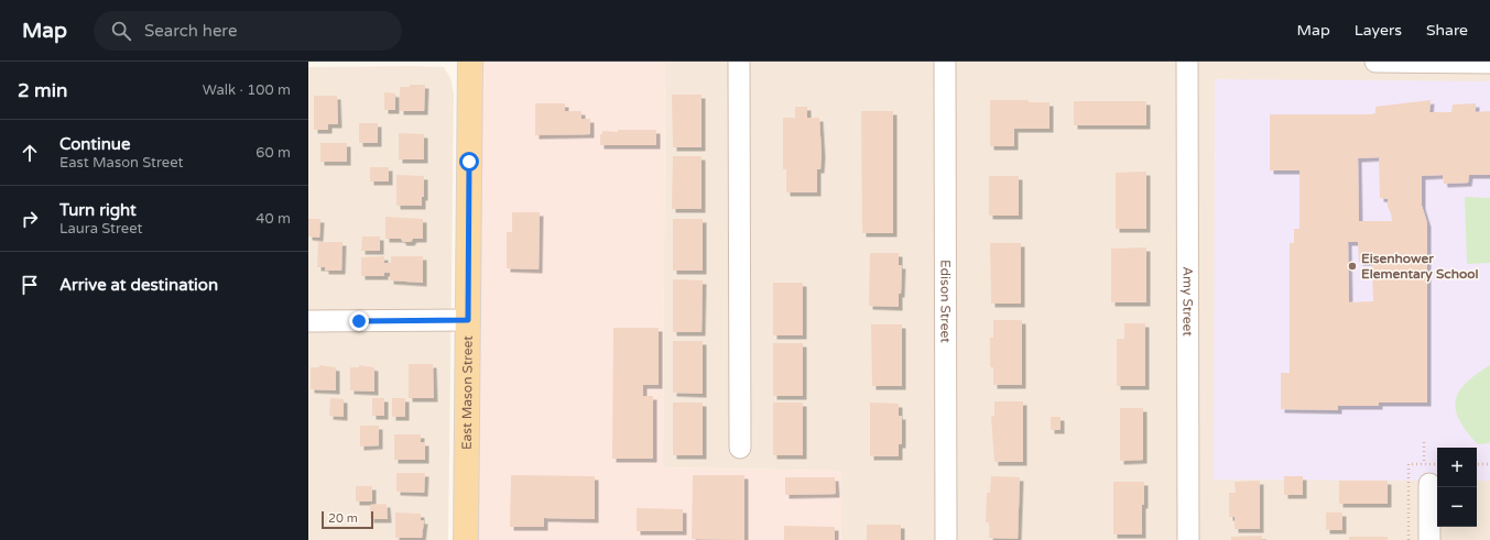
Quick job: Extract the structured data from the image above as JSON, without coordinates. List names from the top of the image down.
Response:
{
  "streets": {
    "main road": ["East Mason Street"],
    "street": ["Edison Street", "Amy Street"]
  },
  "places": ["Eisenhower Elementary School"],
  "scale_bar": "20 m",
  "page": {
    "header": "Map",
    "search": "Search here",
    "nav": ["Map", "Layers", "Share"],
    "heading": ["2 min", "Walk · 100 m"],
    "list": [
      ["Continue", "East Mason Street", "60 m"],
      ["Turn right", "Laura Street", "40 m"],
      "Arrive at destination"
    ],
    "map_buttons": ["+", "−"],
    "scale": "20 m"
  }
}
